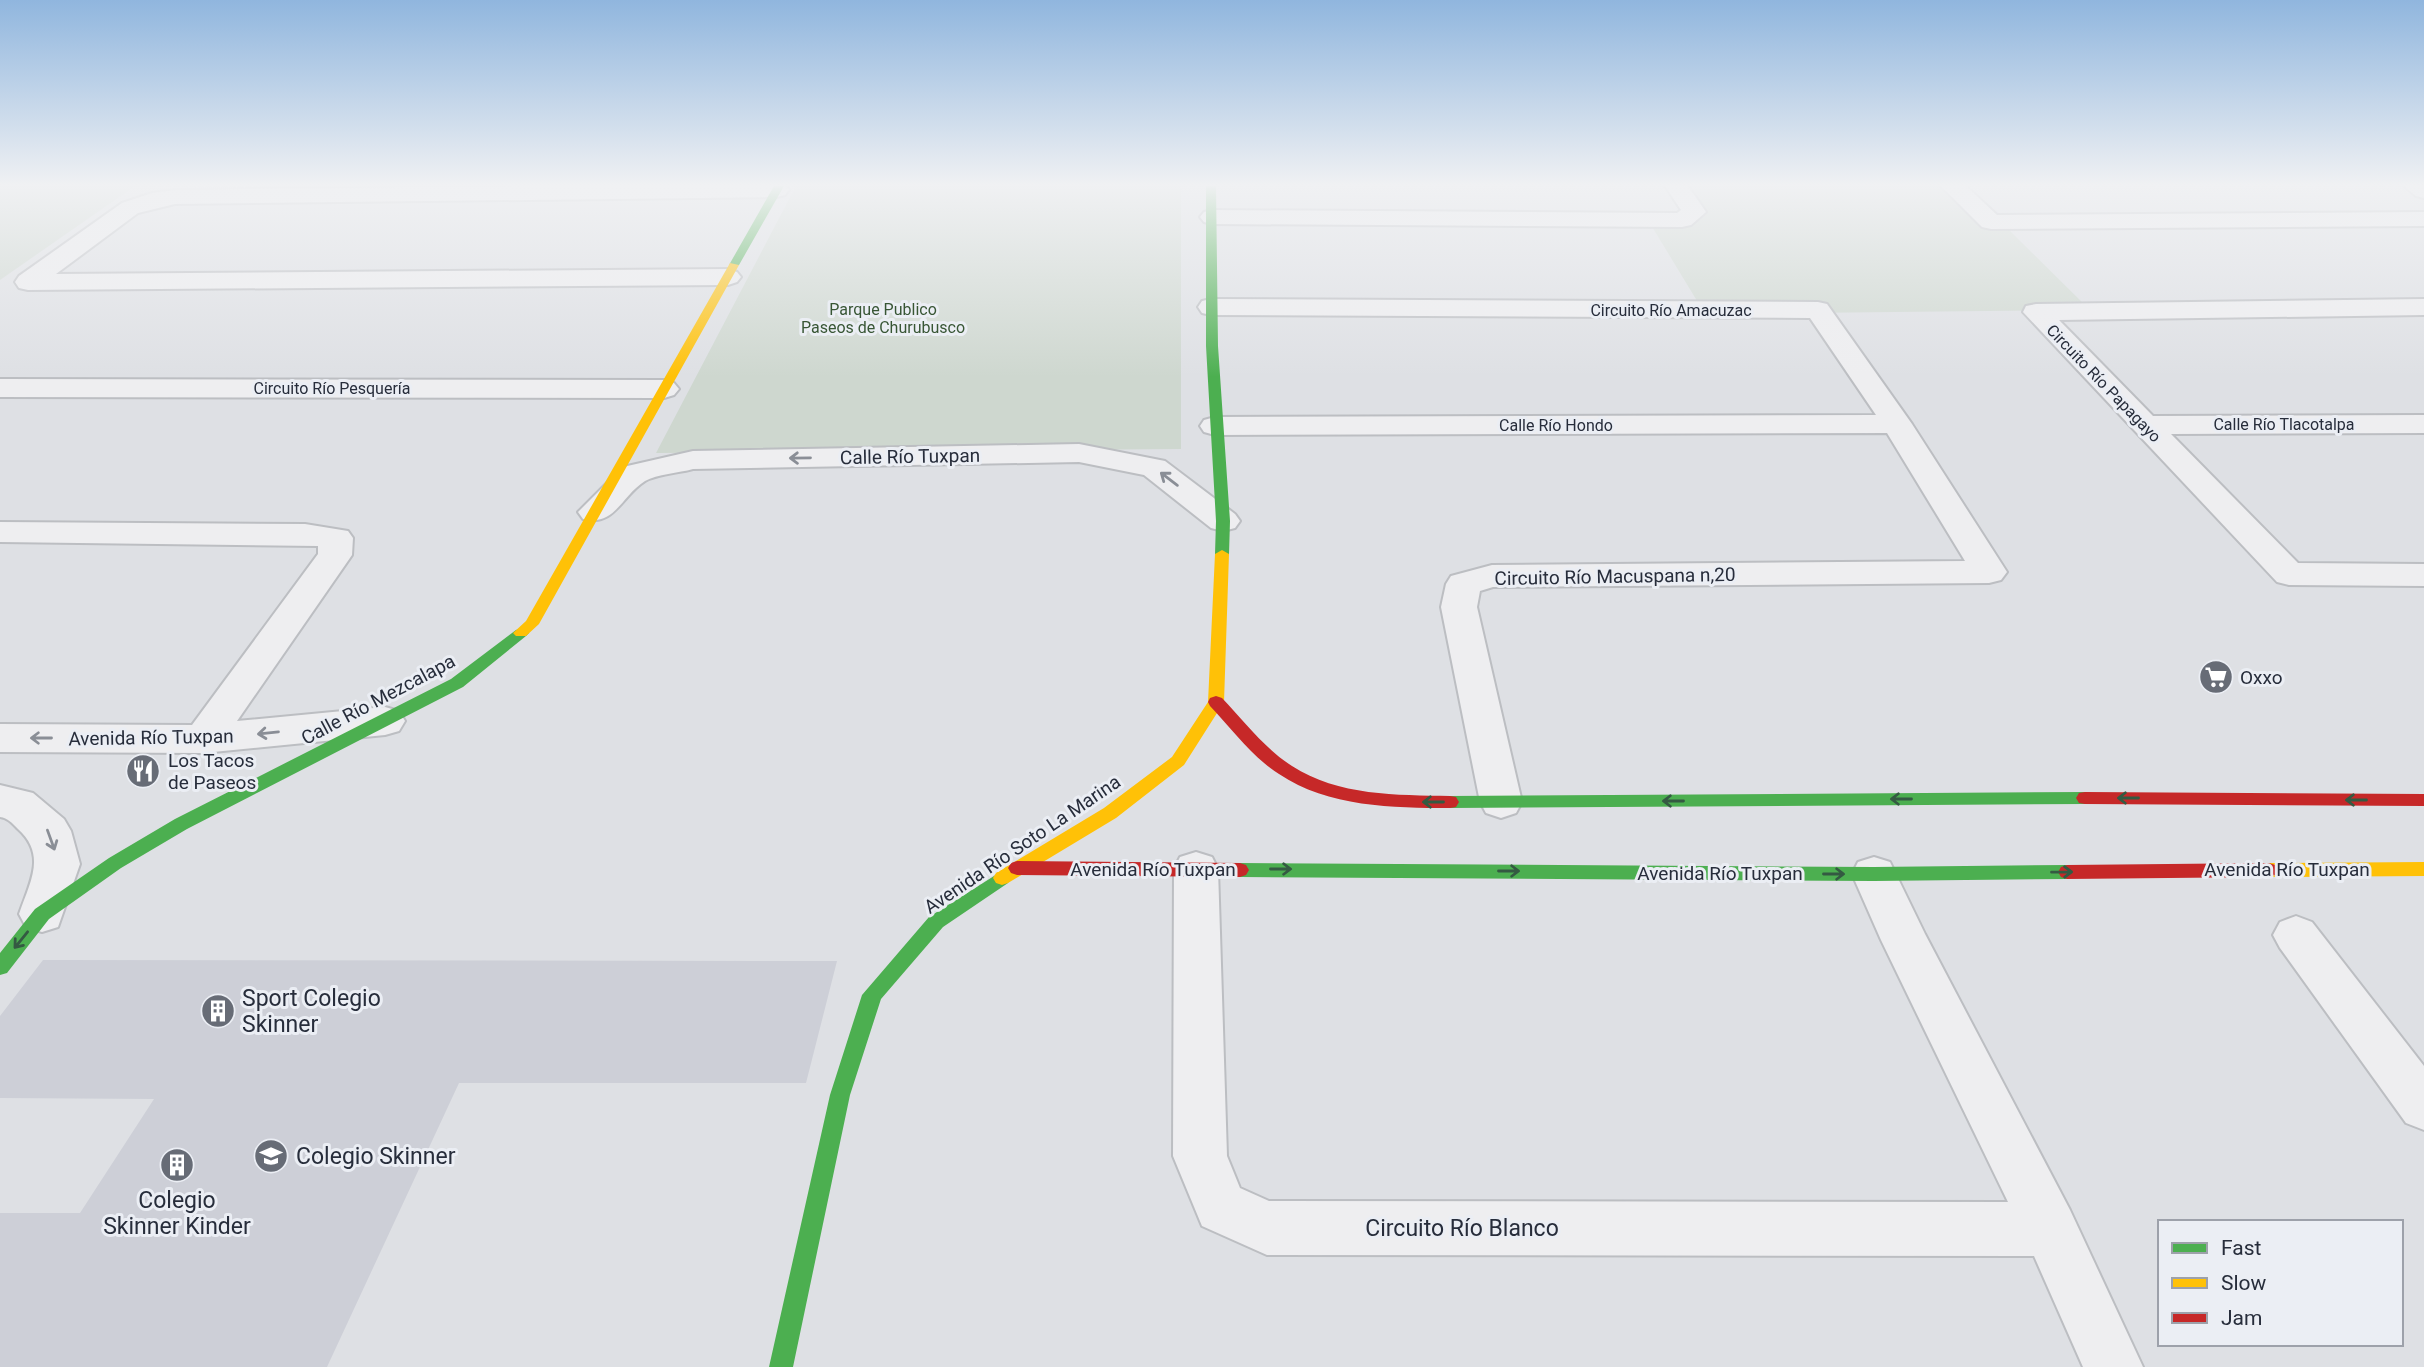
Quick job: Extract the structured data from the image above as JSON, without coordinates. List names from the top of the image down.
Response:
{
  "streets": {
    "street": [
      "Circuito Río Amacuzac",
      "Circuito Río Papagayo",
      "Circuito Río Pesquería",
      "Calle Río Tlacotalpa",
      "Calle Río Hondo",
      "Calle Río Tuxpan",
      "Circuito Río Macuspana n,20",
      "Calle Río Mezcalapa",
      "Avenida Río Tuxpan",
      "Avenida Río Soto La Marina",
      "Circuito Río Blanco"
    ]
  },
  "crossings": [
    ["Circuito Río Amacuzac", "Calle Río Hondo"],
    ["Circuito Río Amacuzac", "Circuito Río Macuspana n,20"],
    ["Circuito Río Papagayo", "Calle Río Tlacotalpa"],
    ["Circuito Río Pesquería", "Calle Río Mezcalapa"],
    ["Calle Río Tuxpan", "Calle Río Mezcalapa"],
    ["Calle Río Mezcalapa", "Avenida Río Tuxpan"],
    ["Avenida Río Tuxpan", "Avenida Río Soto La Marina"],
    ["Avenida Río Tuxpan", "Circuito Río Blanco"]
  ],
  "one_way": ["Calle Río Tuxpan"],
  "parks": ["Parque Publico Paseos de Churubusco"],
  "places": {
    "supermarket": ["Oxxo"],
    "restaurant": ["Los Tacos de Paseos"],
    "building": ["Sport Colegio Skinner", "Colegio Skinner Kinder"],
    "school or university": ["Colegio Skinner"]
  },
  "legend": ["Fast", "Slow", "Jam"]
}
